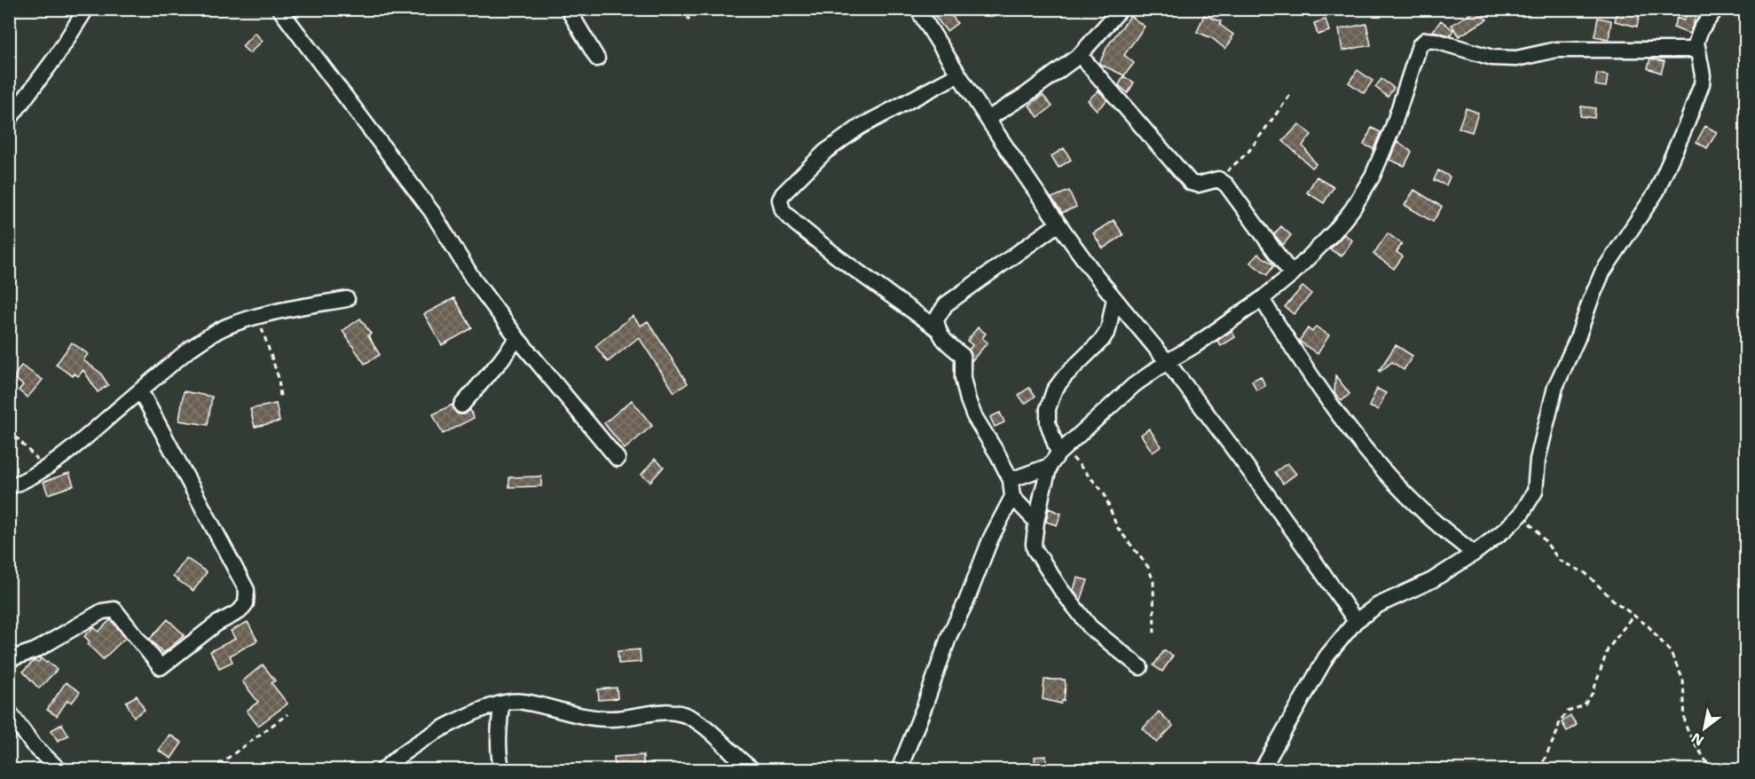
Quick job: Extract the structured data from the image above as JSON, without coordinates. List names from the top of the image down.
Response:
{
  "north": "bottom left"
}
